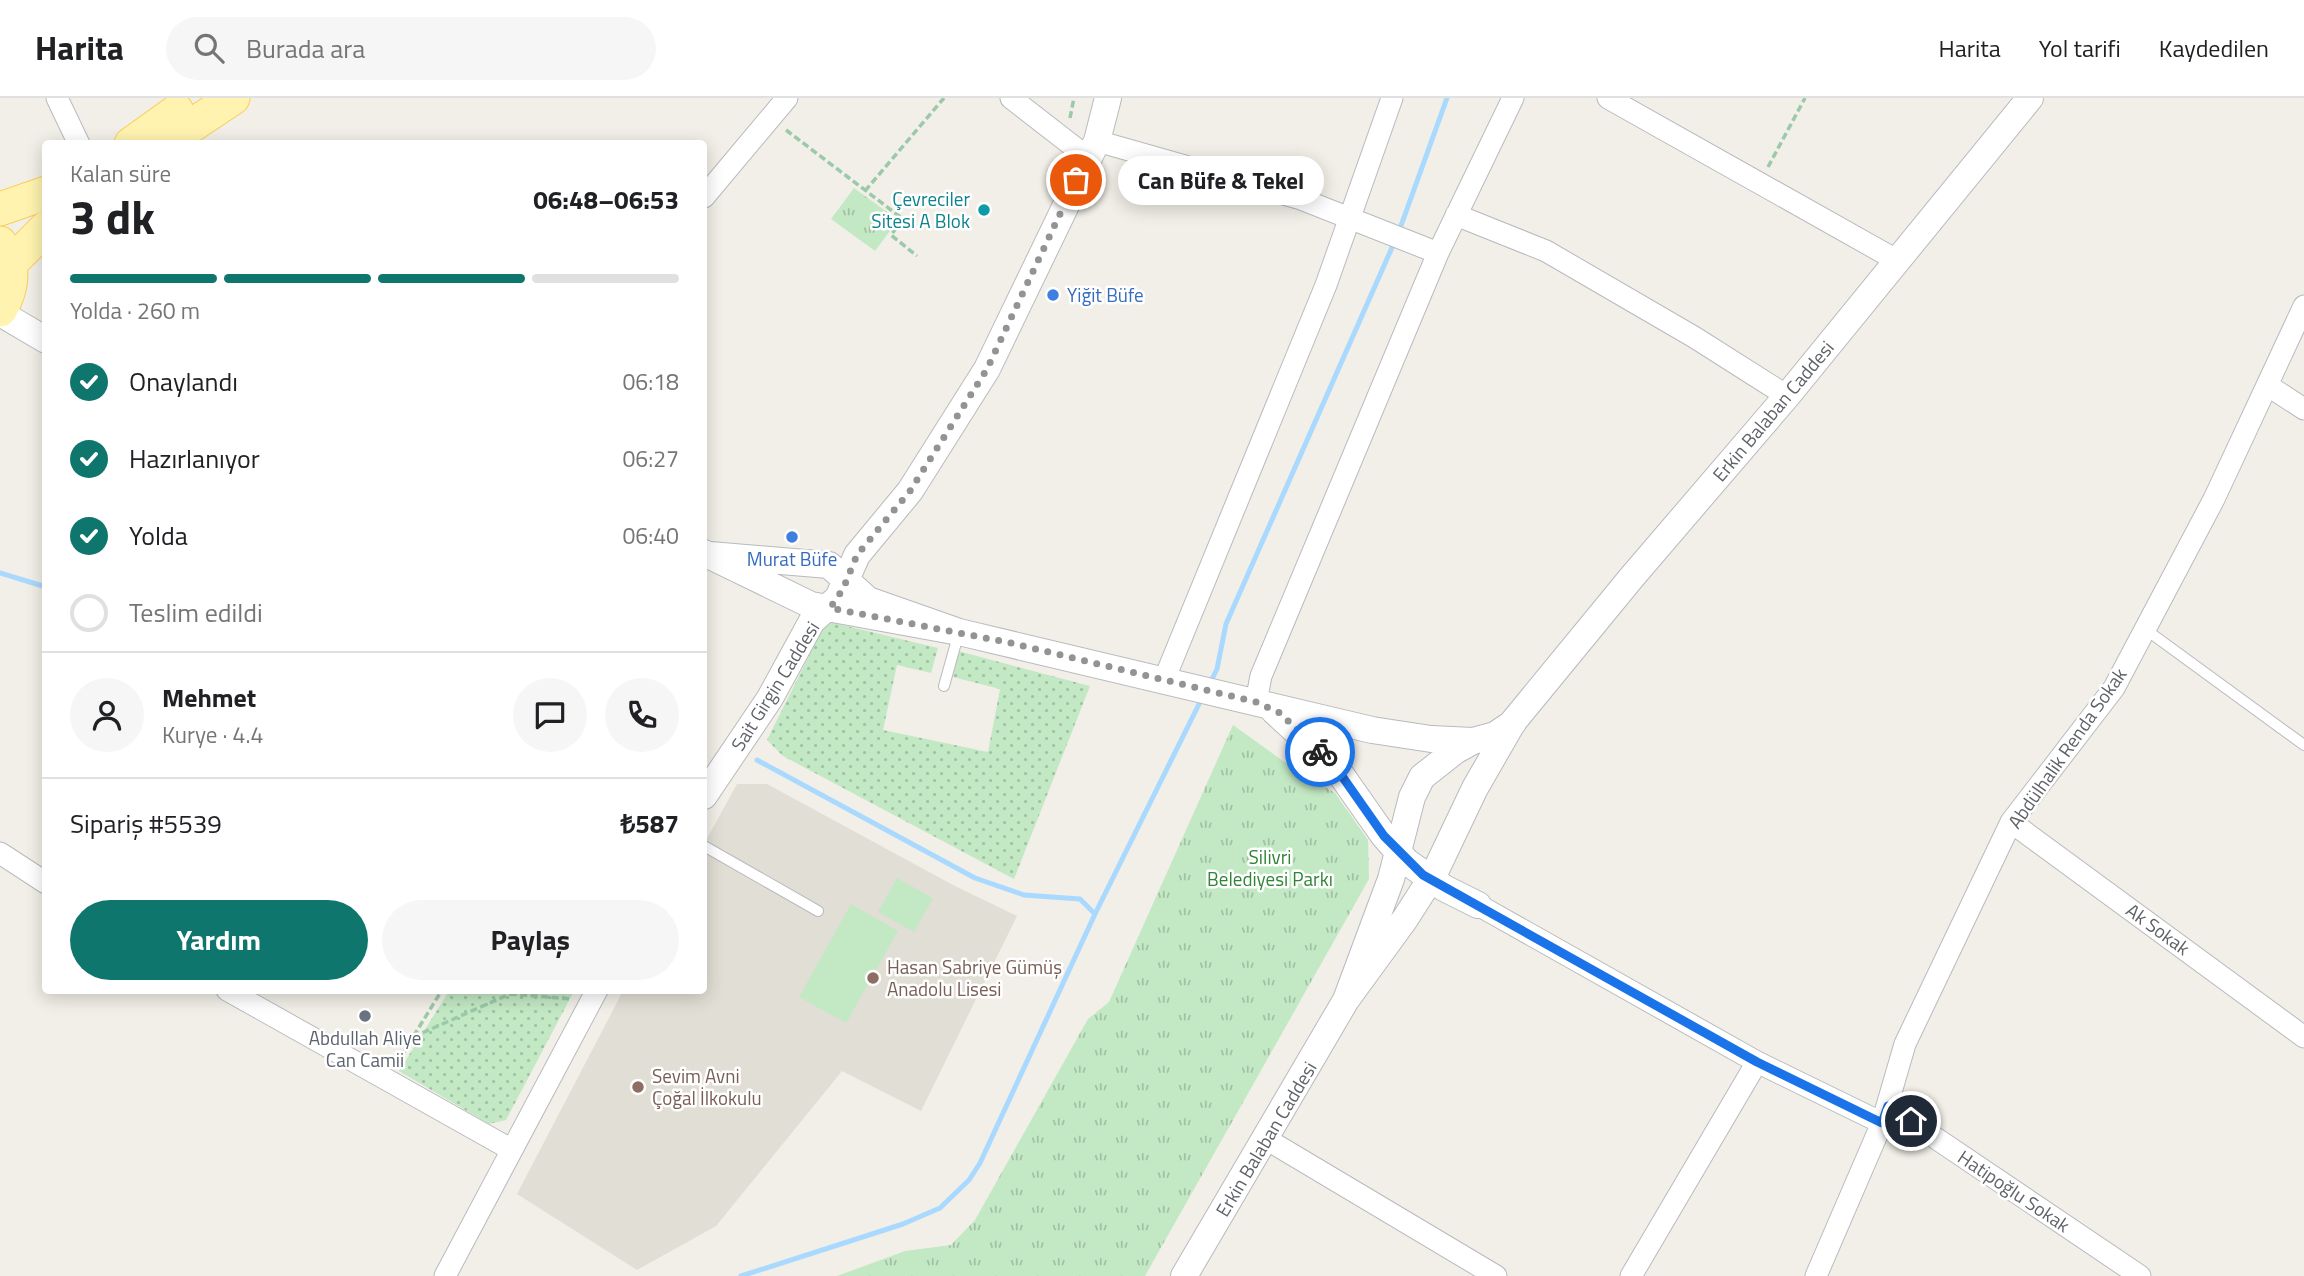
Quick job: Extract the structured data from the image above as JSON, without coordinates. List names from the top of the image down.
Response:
{
  "streets": {
    "street": [
      "Erkin Balaban Caddesi",
      "Sait Girgin Caddesi",
      "Abdülhalik Renda Sokak",
      "Ak Sokak",
      "Hatipoğlu Sokak"
    ]
  },
  "crossings": [
    ["Abdülhalik Renda Sokak", "Ak Sokak"],
    ["Abdülhalik Renda Sokak", "Hatipoğlu Sokak"]
  ],
  "parks": ["Silivri Belediyesi Parkı"],
  "places": [
    "Can Büfe & Tekel",
    "Çevreciler Sitesi A Blok",
    "Yiğit Büfe",
    "Murat Büfe",
    "Hasan Sabriye Gümüş Anadolu Lisesi",
    "Abdullah Aliye Can Camii",
    "Sevim Avni Çoğal İlkokulu"
  ],
  "page": {
    "header": "Harita",
    "search": "Burada ara",
    "nav": ["Harita", "Yol tarifi", "Kaydedilen"],
    "heading": ["3 dk", "Kalan süre", "06:48–06:53"],
    "panel": [
      "Mehmet",
      "Kurye · 4.4",
      "Sipariş #5539",
      "₺587"
    ],
    "bubble": "Can Büfe & Tekel",
    "bar": "Yolda · 260 m",
    "list": [
      ["Onaylandı", "06:18"],
      ["Hazırlanıyor", "06:27"],
      ["Yolda", "06:40"],
      "Teslim edildi"
    ],
    "buttons": ["Yardım", "Paylaş"]
  }
}
